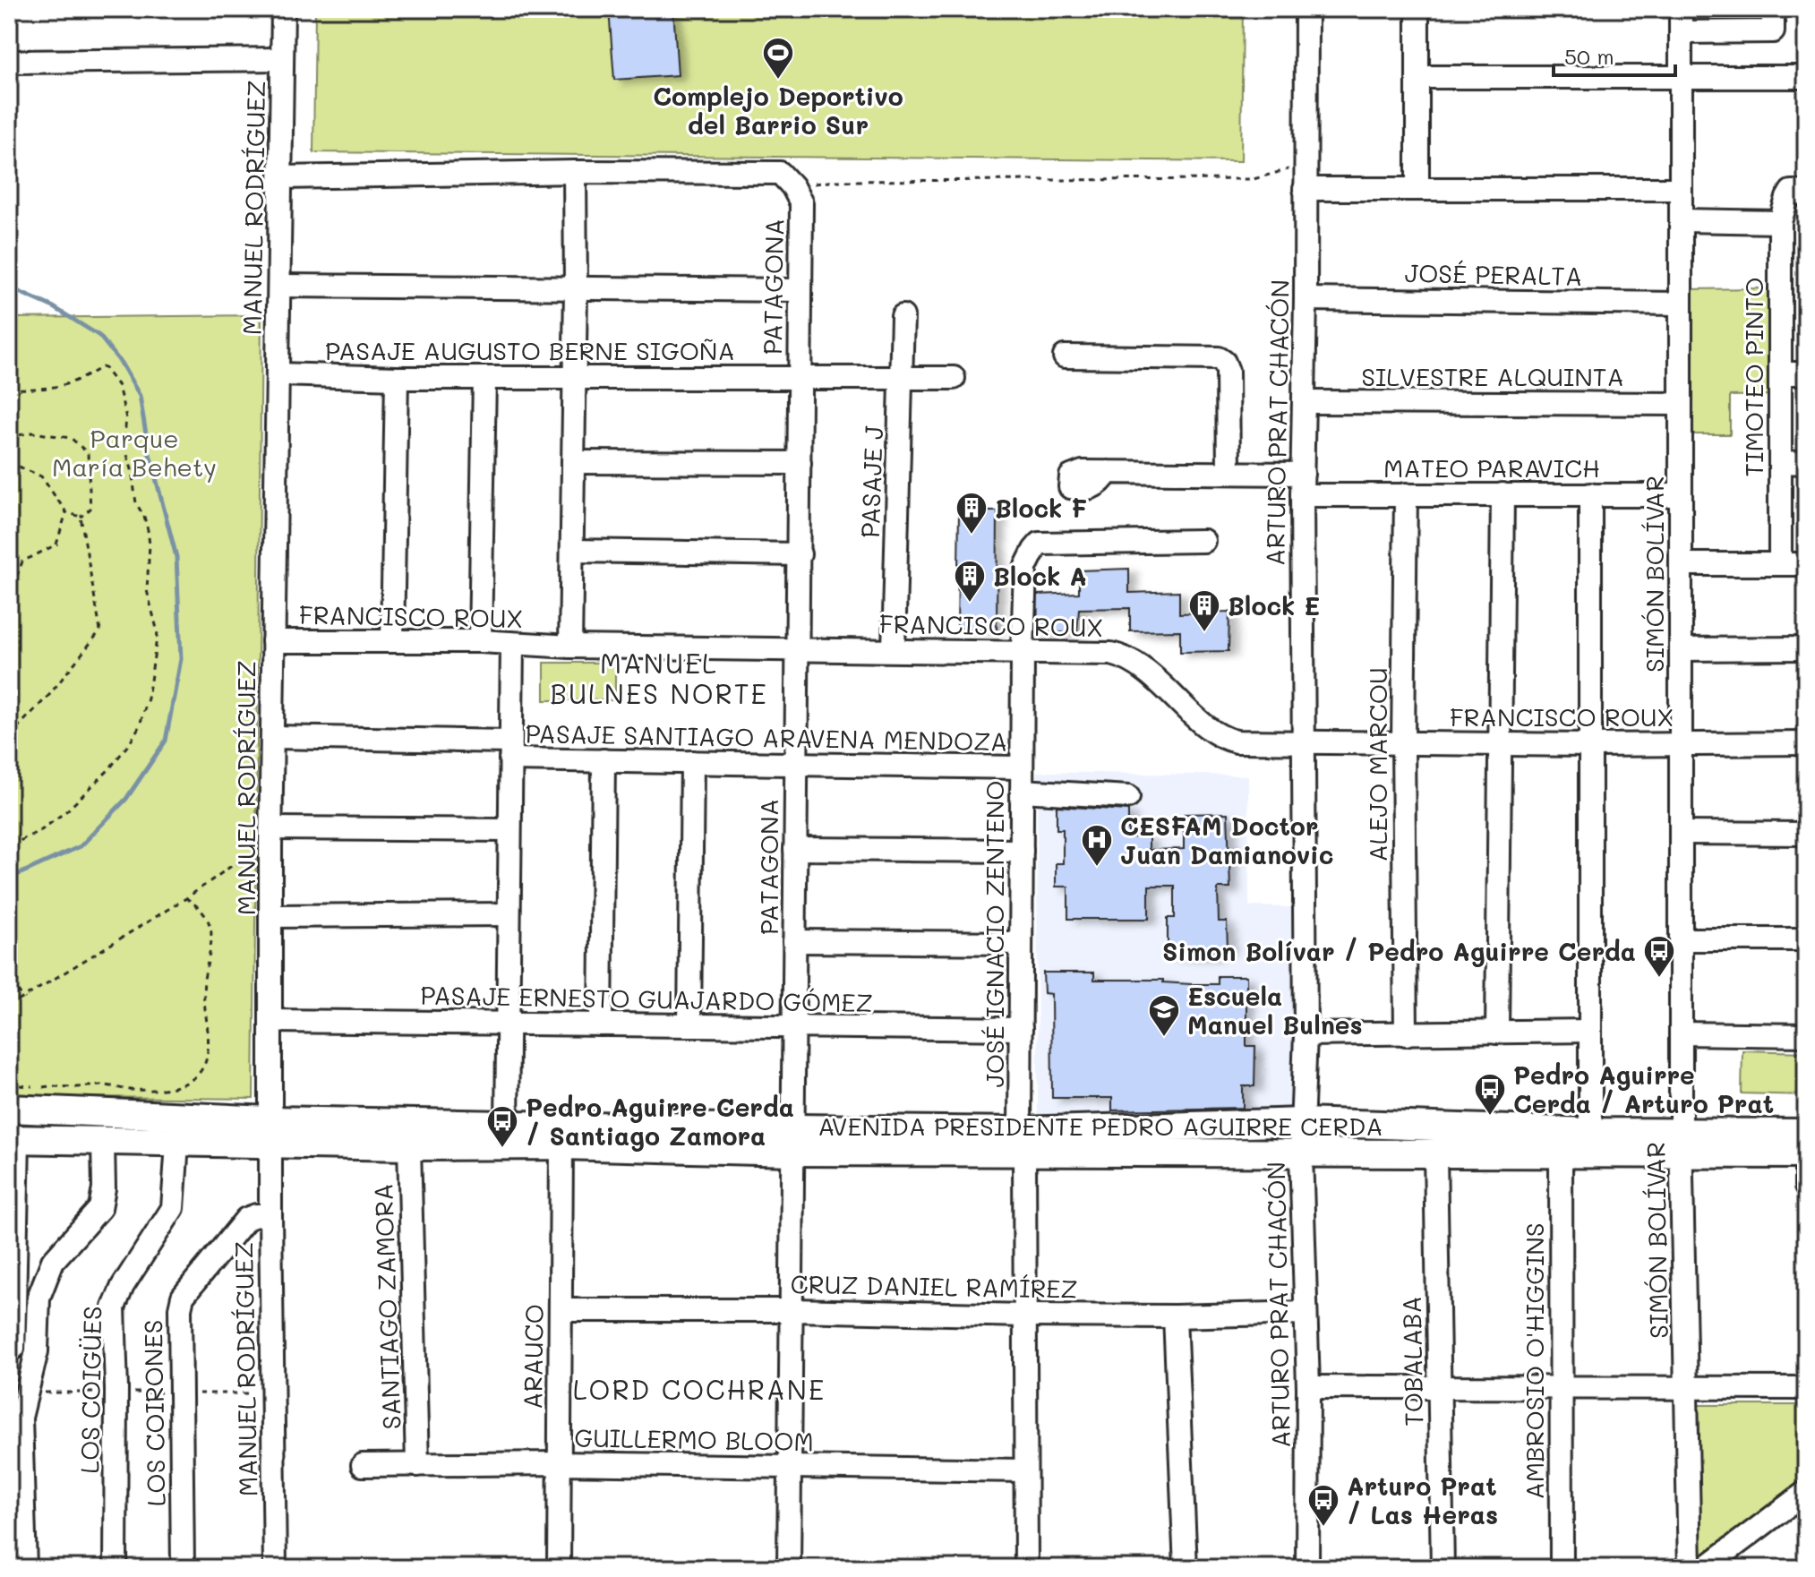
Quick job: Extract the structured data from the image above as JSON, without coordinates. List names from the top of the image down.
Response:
{
  "streets": {
    "main road": ["AVENIDA PRESIDENTE PEDRO AGUIRRE CERDA"],
    "street": [
      "MANUEL RODRÍGUEZ",
      "JOSÉ PERALTA",
      "PATAGONA",
      "PASAJE AUGUSTO BERNE SIGOÑA",
      "SILVESTRE ALQUINTA",
      "TIMOTEO PINTO",
      "ARTURO PRAT CHACÓN",
      "MATEO PARAVICH",
      "PASAJE J",
      "SIMÓN BOLÍVAR",
      "FRANCISCO ROUX",
      "PASAJE SANTIAGO ARAVENA MENDOZA",
      "ALEJO MARCOU",
      "JOSÉ IGNACIO ZENTENO",
      "PASAJE ERNESTO GUAJARDO GÓMEZ",
      "CRUZ DANIEL RAMÍREZ",
      "SANTIAGO ZAMORA",
      "ARAUCO",
      "TOBALABA",
      "AMBROSIO O'HIGGINS",
      "LOS COIGÜES",
      "LOS COIRONES",
      "GUILLERMO BLOOM"
    ]
  },
  "crossings": [
    ["MANUEL RODRÍGUEZ", "PASAJE AUGUSTO BERNE SIGOÑA"],
    ["MANUEL RODRÍGUEZ", "FRANCISCO ROUX"],
    ["MANUEL RODRÍGUEZ", "PASAJE SANTIAGO ARAVENA MENDOZA"],
    ["MANUEL RODRÍGUEZ", "PASAJE ERNESTO GUAJARDO GÓMEZ"],
    ["MANUEL RODRÍGUEZ", "AVENIDA PRESIDENTE PEDRO AGUIRRE CERDA"],
    ["MANUEL RODRÍGUEZ", "LOS COIRONES"],
    ["JOSÉ PERALTA", "ARTURO PRAT CHACÓN"],
    ["JOSÉ PERALTA", "SIMÓN BOLÍVAR"],
    ["PATAGONA", "PASAJE AUGUSTO BERNE SIGOÑA"],
    ["PATAGONA", "FRANCISCO ROUX"],
    ["PATAGONA", "PASAJE SANTIAGO ARAVENA MENDOZA"],
    ["PATAGONA", "PASAJE ERNESTO GUAJARDO GÓMEZ"],
    ["PATAGONA", "AVENIDA PRESIDENTE PEDRO AGUIRRE CERDA"],
    ["PATAGONA", "CRUZ DANIEL RAMÍREZ"],
    ["PATAGONA", "GUILLERMO BLOOM"],
    ["PASAJE AUGUSTO BERNE SIGOÑA", "PASAJE J"],
    ["SILVESTRE ALQUINTA", "ARTURO PRAT CHACÓN"],
    ["SILVESTRE ALQUINTA", "SIMÓN BOLÍVAR"],
    ["ARTURO PRAT CHACÓN", "MATEO PARAVICH"],
    ["ARTURO PRAT CHACÓN", "FRANCISCO ROUX"],
    ["ARTURO PRAT CHACÓN", "AVENIDA PRESIDENTE PEDRO AGUIRRE CERDA"],
    ["ARTURO PRAT CHACÓN", "CRUZ DANIEL RAMÍREZ"],
    ["MATEO PARAVICH", "SIMÓN BOLÍVAR"],
    ["MATEO PARAVICH", "ALEJO MARCOU"],
    ["PASAJE J", "FRANCISCO ROUX"],
    ["SIMÓN BOLÍVAR", "FRANCISCO ROUX"],
    ["SIMÓN BOLÍVAR", "AVENIDA PRESIDENTE PEDRO AGUIRRE CERDA"],
    ["FRANCISCO ROUX", "ALEJO MARCOU"],
    ["FRANCISCO ROUX", "JOSÉ IGNACIO ZENTENO"],
    ["PASAJE SANTIAGO ARAVENA MENDOZA", "JOSÉ IGNACIO ZENTENO"],
    ["JOSÉ IGNACIO ZENTENO", "PASAJE ERNESTO GUAJARDO GÓMEZ"],
    ["JOSÉ IGNACIO ZENTENO", "AVENIDA PRESIDENTE PEDRO AGUIRRE CERDA"],
    ["JOSÉ IGNACIO ZENTENO", "CRUZ DANIEL RAMÍREZ"],
    ["JOSÉ IGNACIO ZENTENO", "GUILLERMO BLOOM"],
    ["AVENIDA PRESIDENTE PEDRO AGUIRRE CERDA", "SANTIAGO ZAMORA"],
    ["AVENIDA PRESIDENTE PEDRO AGUIRRE CERDA", "ARAUCO"],
    ["AVENIDA PRESIDENTE PEDRO AGUIRRE CERDA", "TOBALABA"],
    ["AVENIDA PRESIDENTE PEDRO AGUIRRE CERDA", "AMBROSIO O'HIGGINS"],
    ["AVENIDA PRESIDENTE PEDRO AGUIRRE CERDA", "LOS COIGÜES"],
    ["CRUZ DANIEL RAMÍREZ", "ARAUCO"],
    ["SANTIAGO ZAMORA", "GUILLERMO BLOOM"],
    ["ARAUCO", "GUILLERMO BLOOM"]
  ],
  "districts": ["MANUEL BULNES NORTE", "LORD COCHRANE"],
  "parks": ["Parque María Behety"],
  "places": {
    "sports": ["Complejo Deportivo del Barrio Sur"],
    "building": ["Block F", "Block A", "Block E"],
    "hospital": ["CESFAM Doctor Juan Damianovic"],
    "bus stop": [
      "Simon Bolívar / Pedro Aguirre Cerda",
      "Pedro Aguirre Cerda / Arturo Prat",
      "Pedro Aguirre Cerda / Santiago Zamora",
      "Arturo Prat / Las Heras"
    ],
    "school or university": ["Escuela Manuel Bulnes"]
  },
  "scale_bar": "50 m"
}
